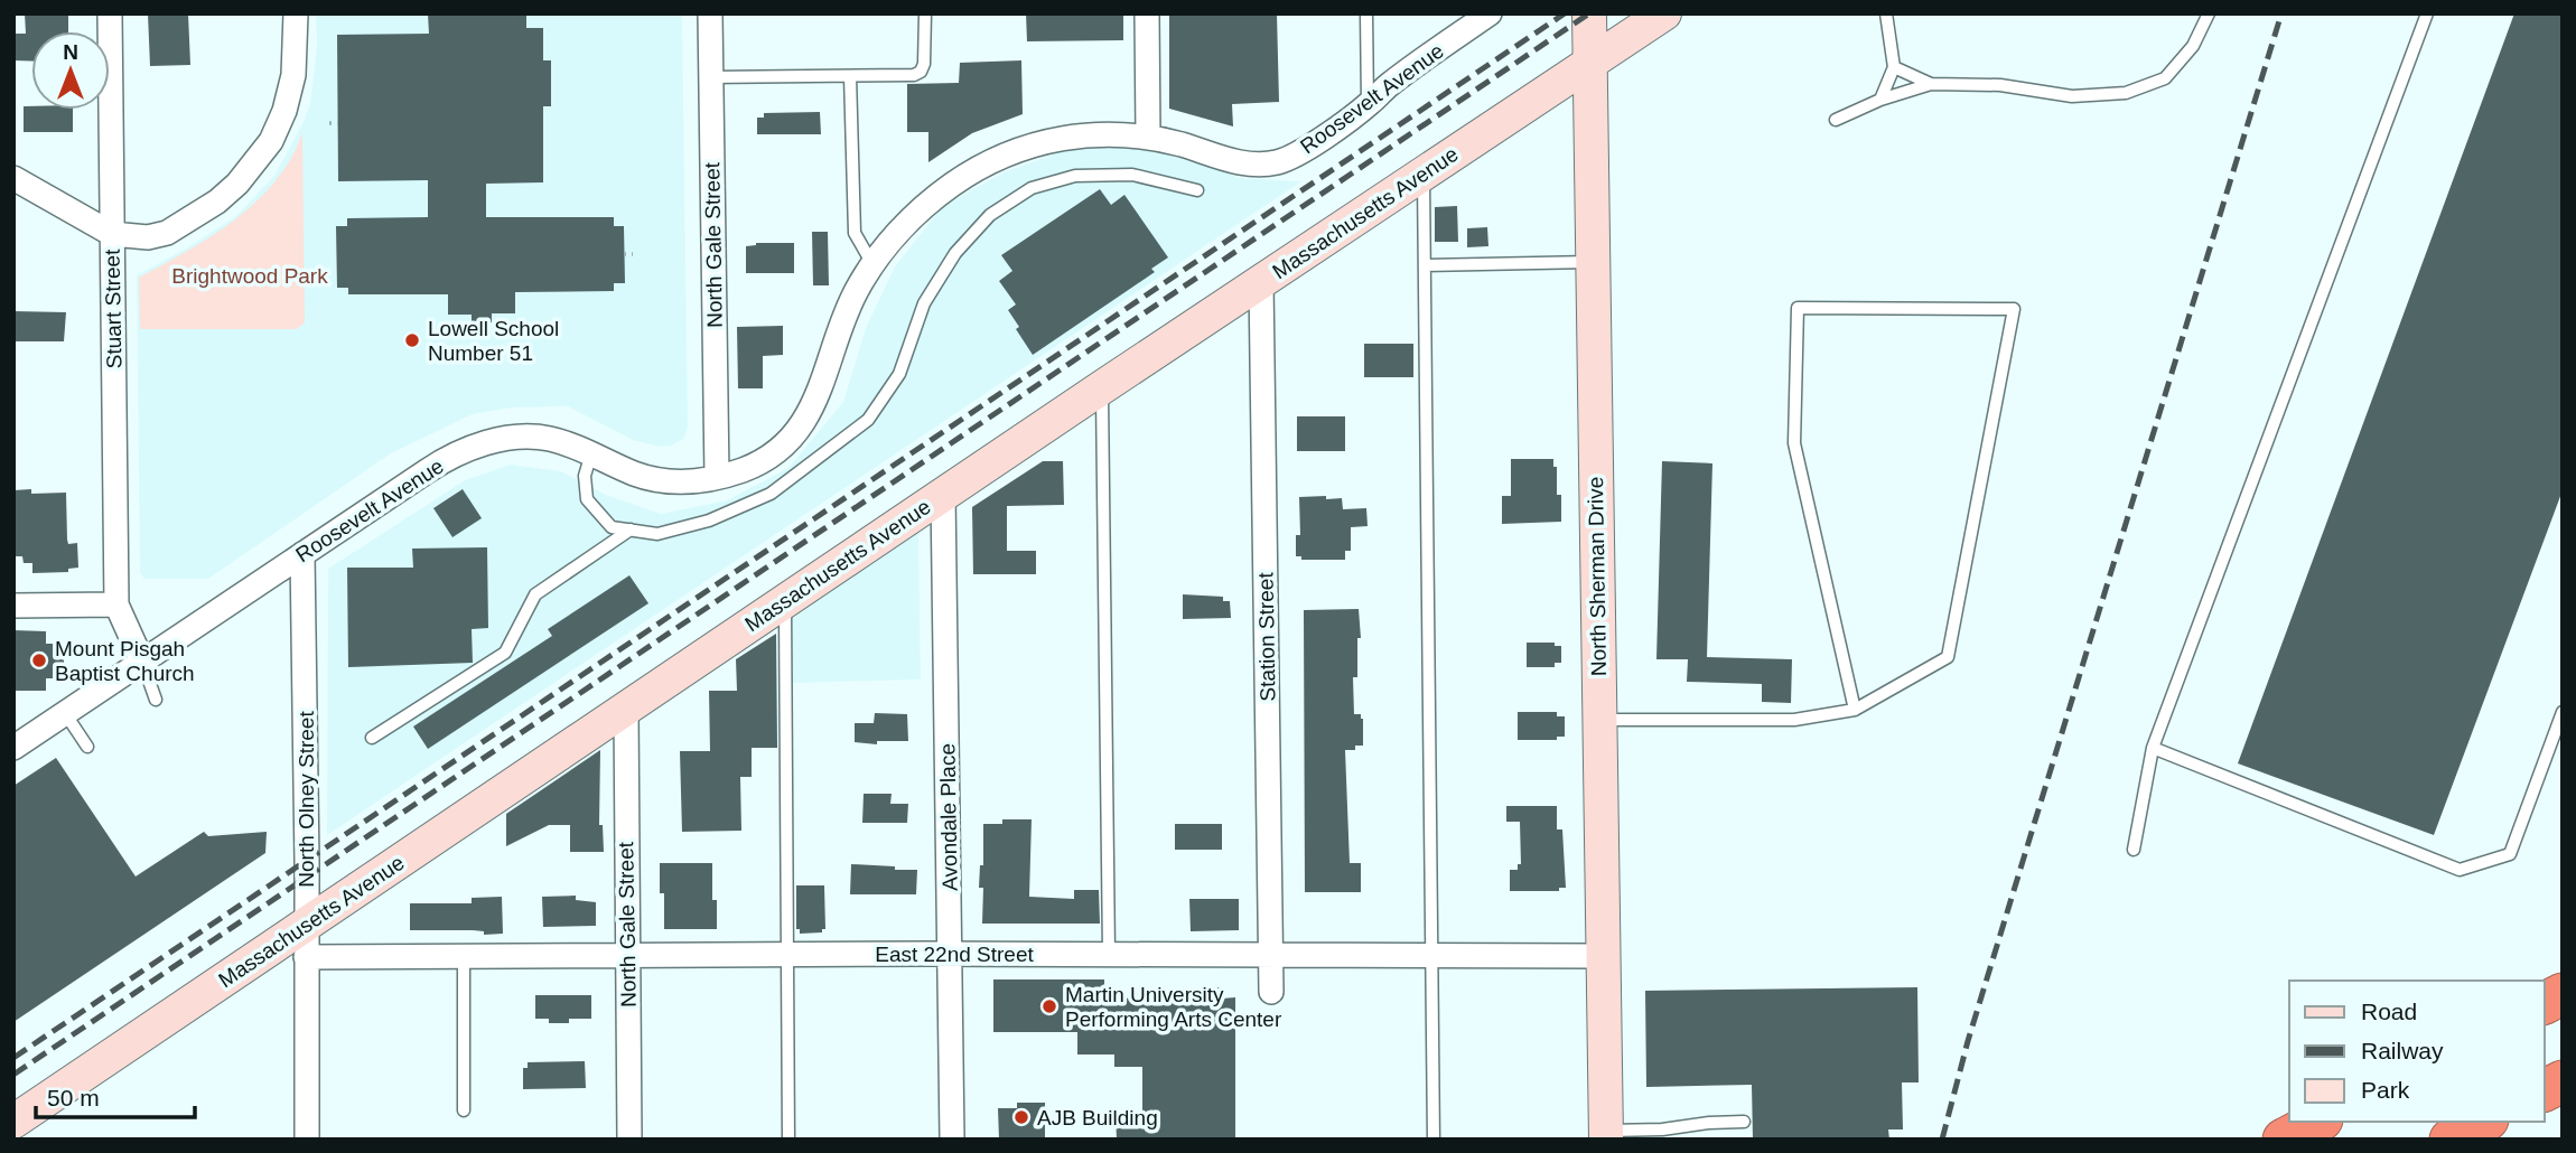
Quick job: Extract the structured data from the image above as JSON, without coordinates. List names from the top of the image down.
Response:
{
  "streets": {
    "street": [
      "Roosevelt Avenue",
      "Massachusetts Avenue",
      "North Gale Street",
      "Stuart Street",
      "North Sherman Drive",
      "Station Street",
      "North Olney Street",
      "Avondale Place",
      "East 22nd Street"
    ]
  },
  "crossings": [
    ["Roosevelt Avenue", "North Gale Street"],
    ["Roosevelt Avenue", "North Olney Street"],
    ["Massachusetts Avenue", "North Gale Street"],
    ["Massachusetts Avenue", "North Sherman Drive"],
    ["Massachusetts Avenue", "Station Street"],
    ["Massachusetts Avenue", "North Olney Street"],
    ["Massachusetts Avenue", "Avondale Place"],
    ["Massachusetts Avenue", "East 22nd Street"],
    ["North Gale Street", "East 22nd Street"],
    ["North Sherman Drive", "East 22nd Street"],
    ["Station Street", "East 22nd Street"],
    ["North Olney Street", "East 22nd Street"],
    ["Avondale Place", "East 22nd Street"]
  ],
  "parks": ["Brightwood Park"],
  "places": [
    "Lowell School Number 51",
    "Mount Pisgah Baptist Church",
    "Martin University Performing Arts Center",
    "AJB Building"
  ],
  "legend": ["Road", "Railway", "Park"],
  "scale_bar": "50 m",
  "north": "top"
}
